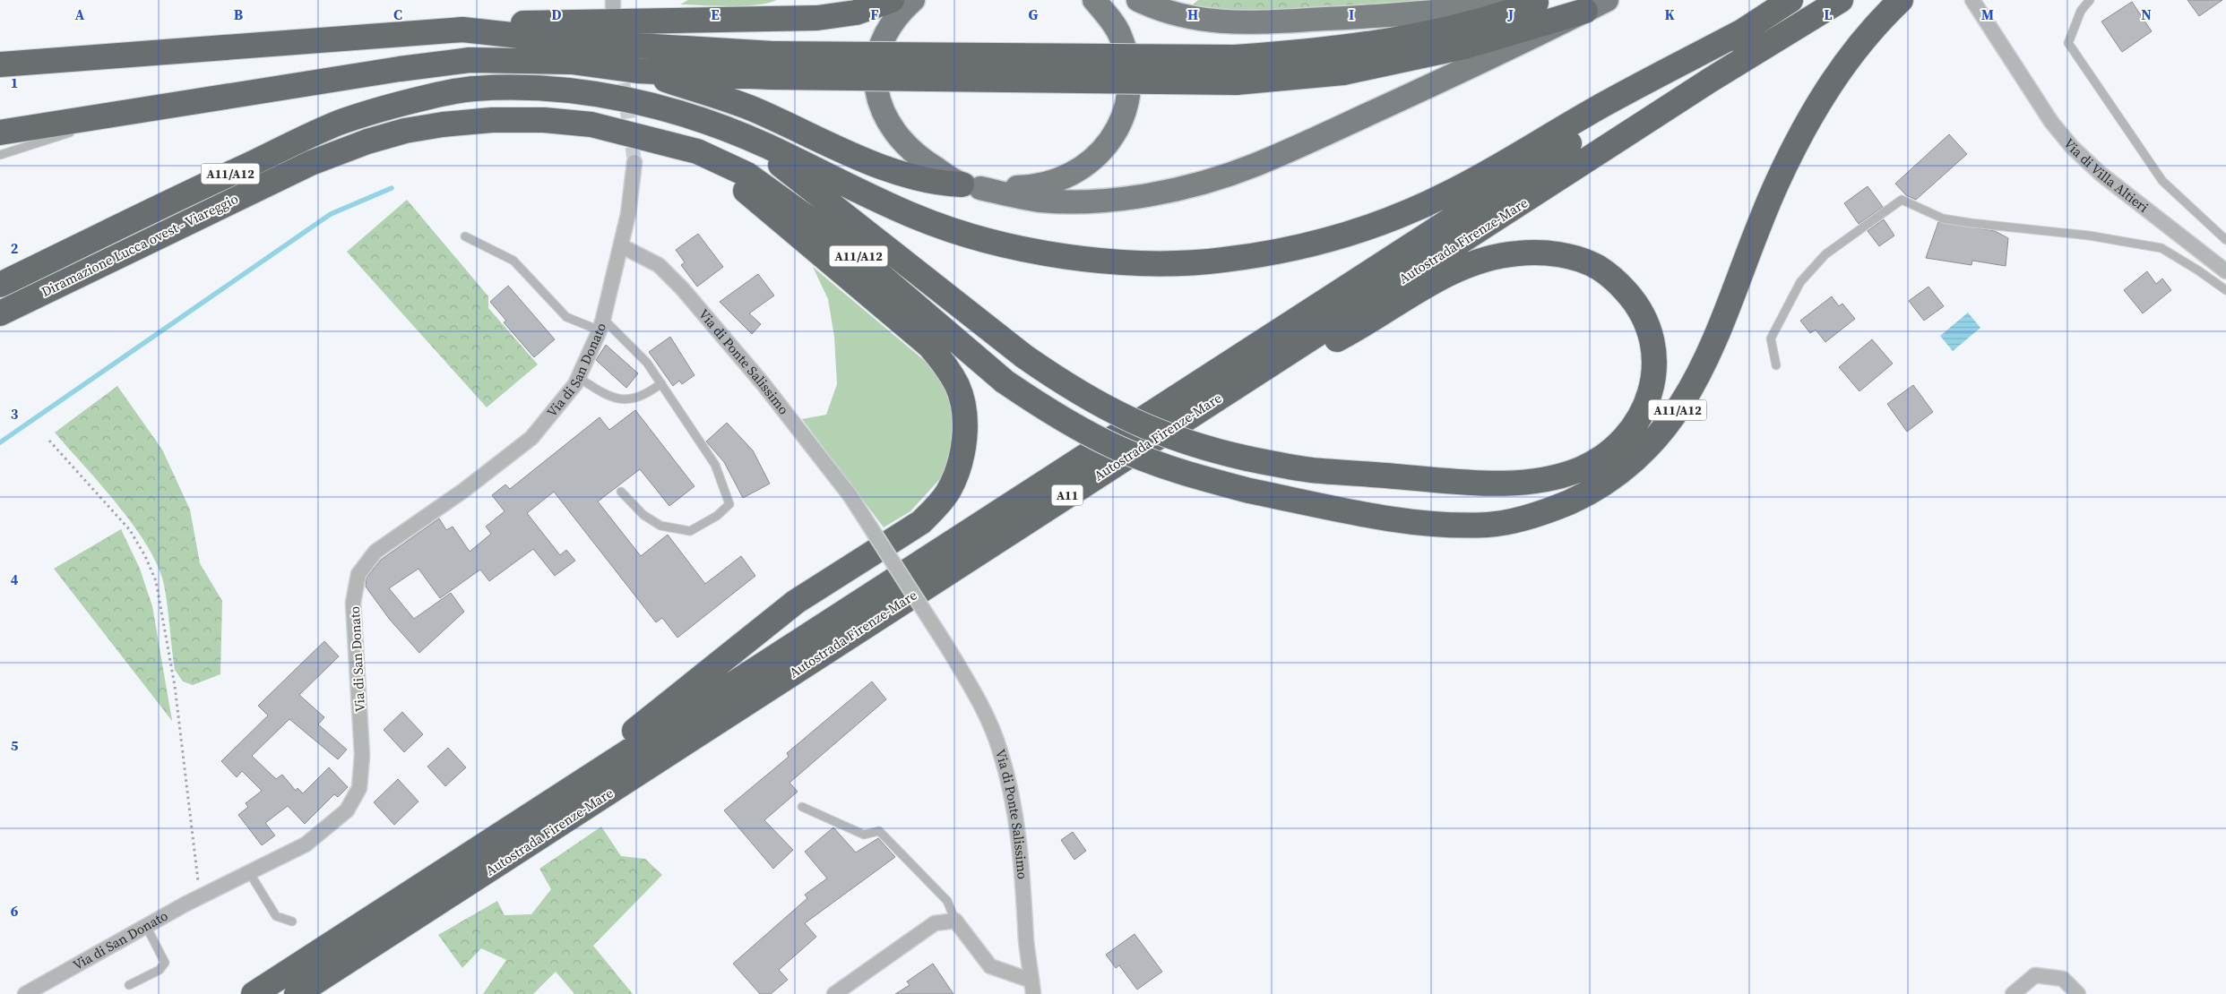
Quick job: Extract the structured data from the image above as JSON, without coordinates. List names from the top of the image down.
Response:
{
  "streets": {
    "highway": [
      "A11/A12",
      "Autostrada Firenze-Mare",
      "Diramazione Lucca ovest - Viareggio",
      "A11"
    ],
    "street": ["Via di Villa Altieri", "Via di Ponte Salissimo", "Via di San Donato"]
  },
  "crossings": [
    ["A11/A12", "Autostrada Firenze-Mare"],
    ["A11/A12", "Diramazione Lucca ovest - Viareggio"],
    ["Via di Ponte Salissimo", "Via di San Donato"]
  ],
  "grid": {
    "columns": [
      "A",
      "B",
      "C",
      "D",
      "E",
      "F",
      "G",
      "H",
      "I",
      "J",
      "K",
      "L",
      "M",
      "N"
    ],
    "rows": [
      "1",
      "2",
      "3",
      "4",
      "5",
      "6"
    ]
  }
}
